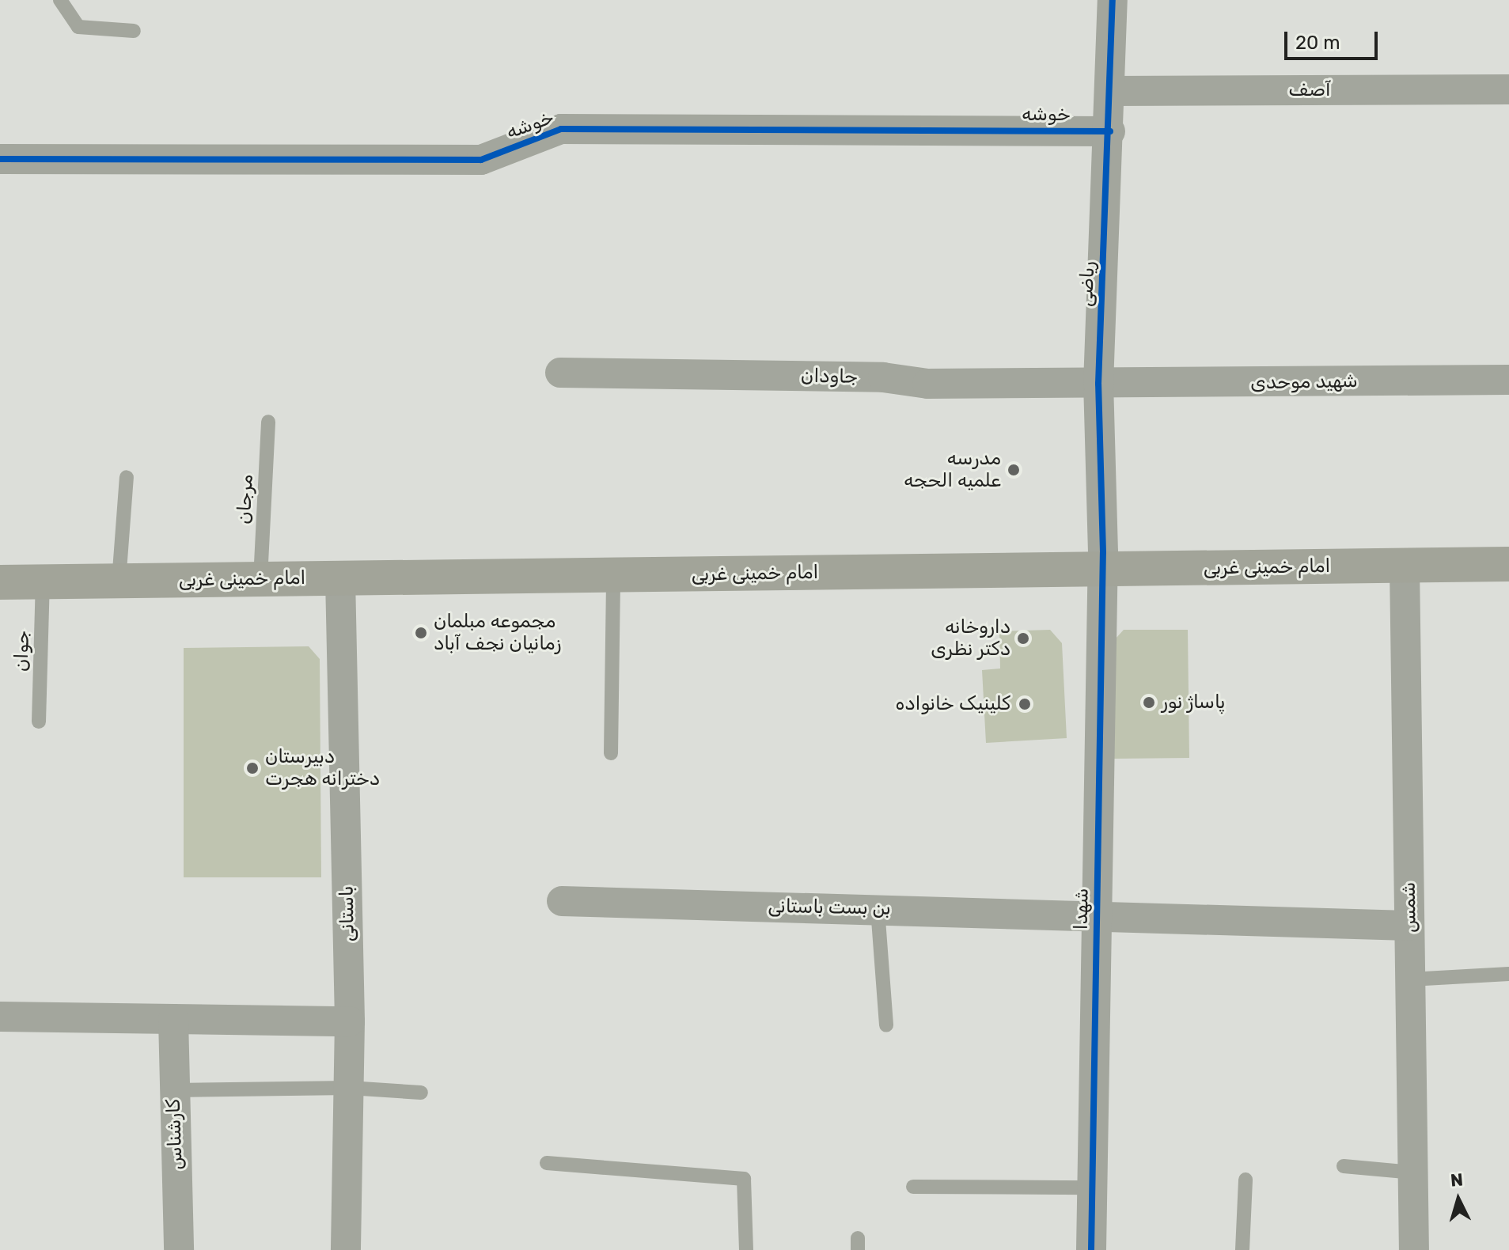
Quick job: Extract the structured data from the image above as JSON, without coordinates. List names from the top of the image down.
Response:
{
  "streets": {
    "main road": ["امام خمینی غربی"],
    "street": [
      "آصف",
      "خوشه",
      "ریاضی",
      "جاودان",
      "شهید موحدی",
      "بن بست باستانی",
      "شمس",
      "شهدا",
      "باستانی",
      "کارشناس"
    ],
    "lane": ["مرجان", "جوان"]
  },
  "crossings": [
    ["آصف", "ریاضی"],
    ["خوشه", "ریاضی"],
    ["ریاضی", "جاودان"],
    ["ریاضی", "شهید موحدی"],
    ["ریاضی", "امام خمینی غربی"],
    ["ریاضی", "شهدا"],
    ["جاودان", "شهید موحدی"],
    ["مرجان", "امام خمینی غربی"],
    ["امام خمینی غربی", "جوان"],
    ["امام خمینی غربی", "شمس"],
    ["امام خمینی غربی", "شهدا"],
    ["امام خمینی غربی", "باستانی"],
    ["بن بست باستانی", "شهدا"],
    ["شمس", "شهدا"]
  ],
  "places": [
    "مدرسه علمیه الحجه",
    "مجموعه مبلمان زمانیان نجف آباد",
    "داروخانه دکتر نظری",
    "پاساژ نور",
    "کلینیک خانواده",
    "دبیرستان دخترانه هجرت"
  ],
  "scale_bar": "20 m",
  "north": "top"
}
